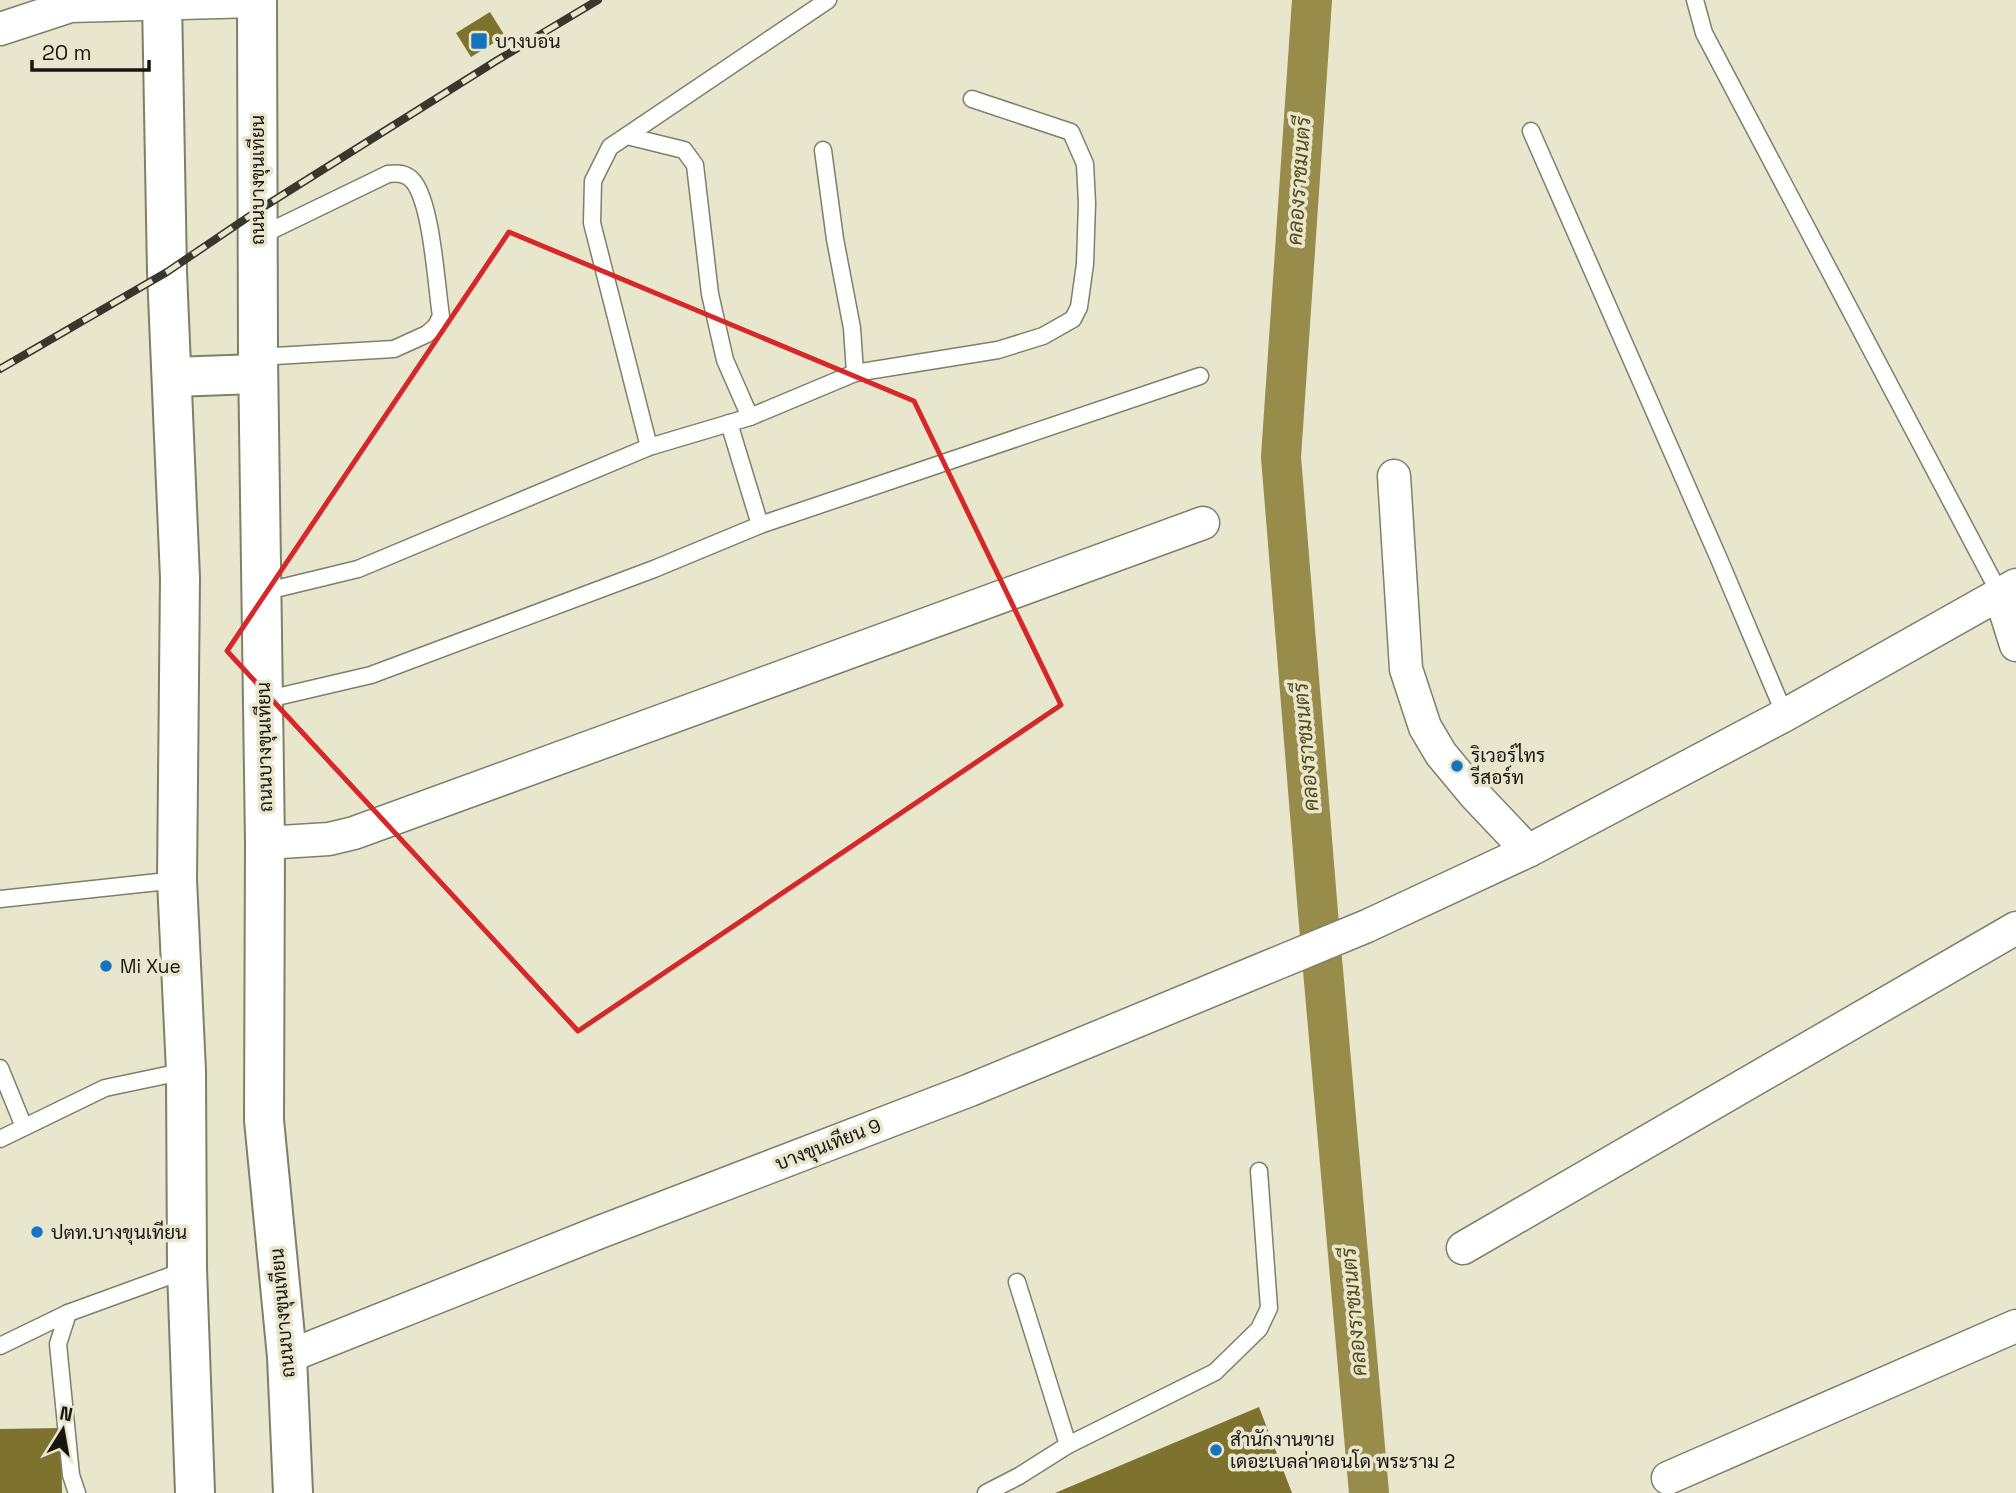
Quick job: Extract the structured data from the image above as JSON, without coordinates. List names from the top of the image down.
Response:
{
  "streets": {
    "main road": ["ถนนบางขุนเทียน"],
    "street": ["บางขุนเทียน 9"]
  },
  "crossings": [
    ["ถนนบางขุนเทียน", "บางขุนเทียน 9"]
  ],
  "water": ["คลองราชมนตรี"],
  "places": {
    "transit": ["บางบอน"],
    "other": [
      "ริเวอร์ไทร รีสอร์ท",
      "Mi Xue",
      "ปตท.บางขุนเทียน",
      "สำนักงานขาย เดอะเบลล่าคอนโด พระราม 2"
    ]
  },
  "scale_bar": "20 m",
  "north": "top"
}
